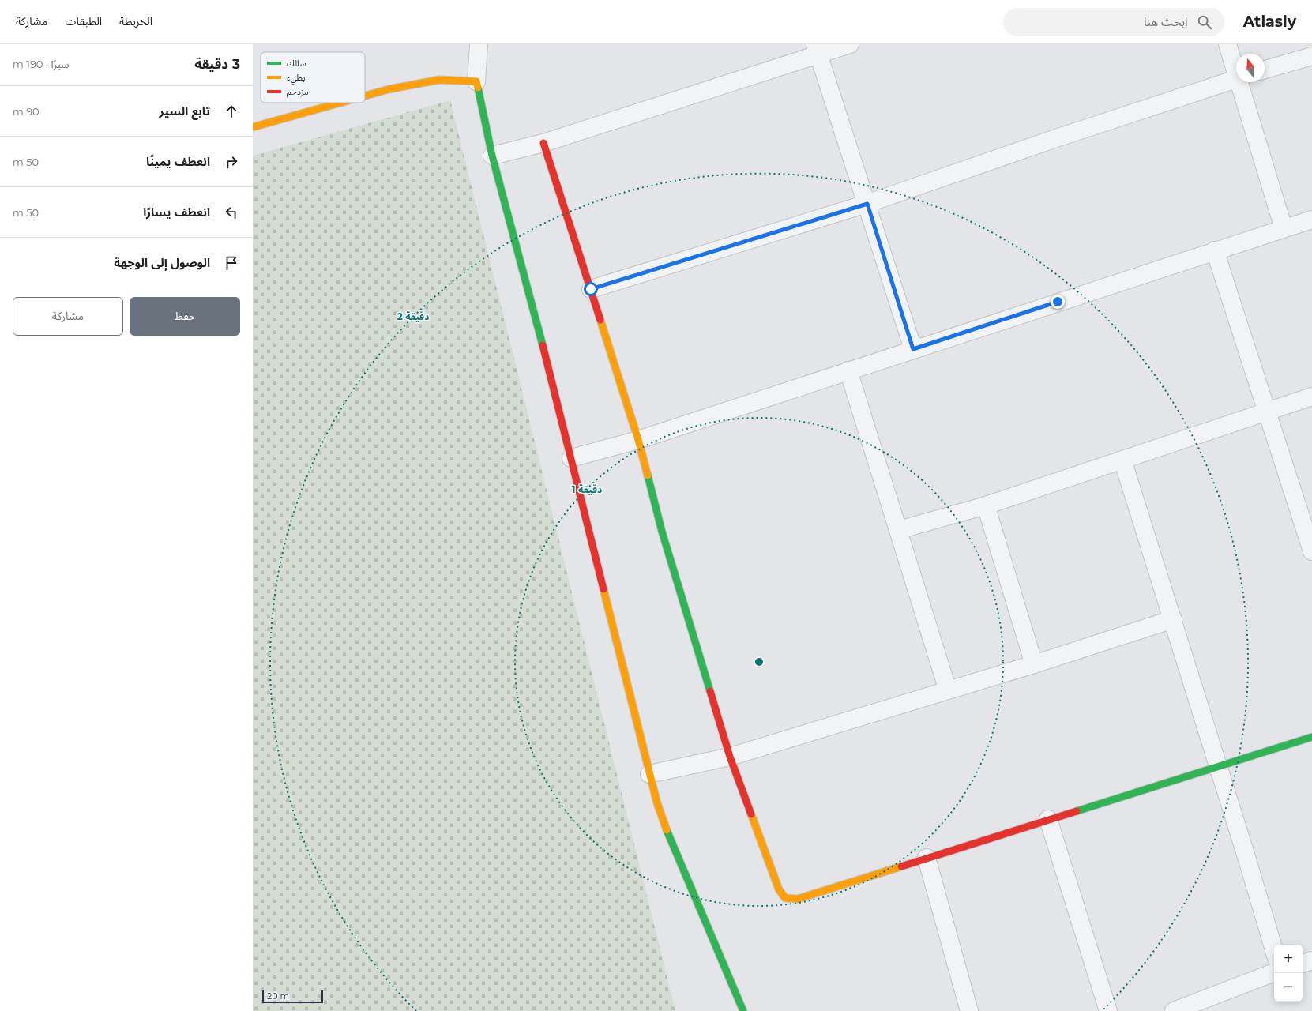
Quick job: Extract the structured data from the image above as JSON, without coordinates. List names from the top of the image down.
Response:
{
  "legend": ["سالك", "بطيء", "مزدحم"],
  "scale_bar": "20 m",
  "north": "top",
  "page": {
    "header": "Atlasly",
    "search": "ابحث هنا",
    "nav": ["الخريطة", "الطبقات", "مشاركة"],
    "heading": ["3 دقيقة", "سيرًا · 190 m"],
    "list": [
      ["تابع السير", "90 m"],
      ["انعطف يمينًا", "50 m"],
      ["انعطف يسارًا", "50 m"],
      "الوصول إلى الوجهة"
    ],
    "buttons": ["حفظ", "مشاركة"],
    "map_buttons": ["+", "−"],
    "scale": "20 m"
  },
  "rings": ["2 دقيقة", "1 دقيقة"]
}
